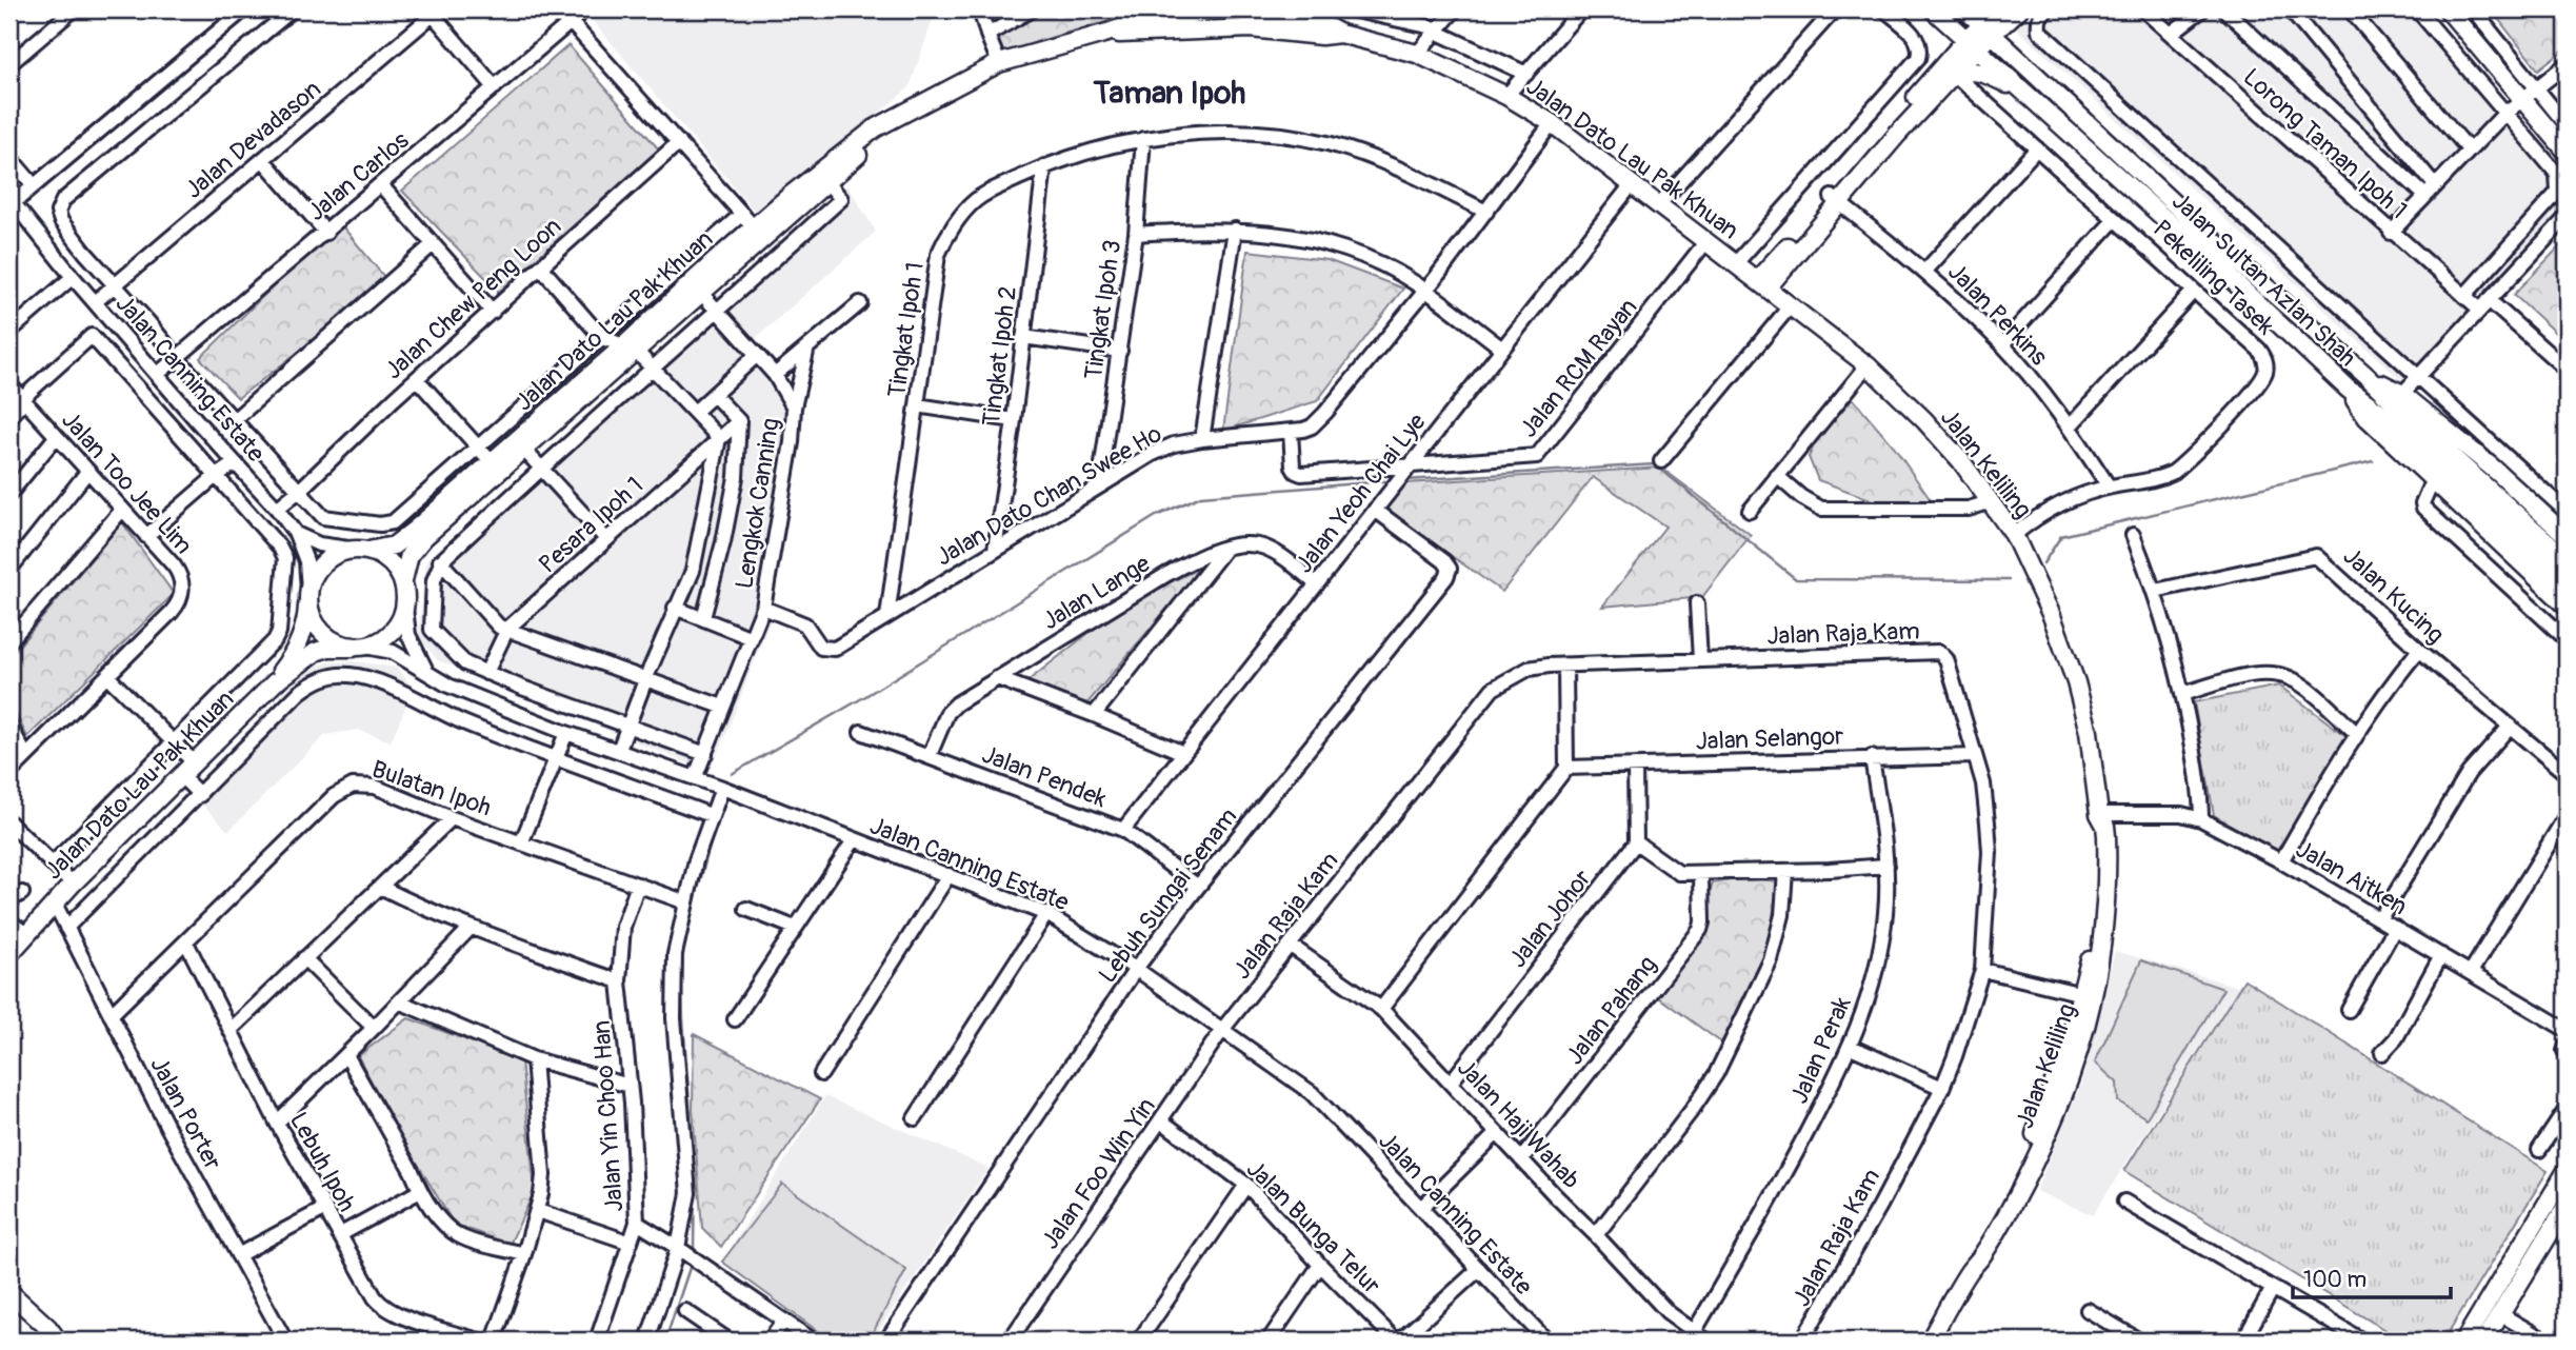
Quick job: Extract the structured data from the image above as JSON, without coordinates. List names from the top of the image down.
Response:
{
  "streets": {
    "main road": ["Jalan Dato Lau Pak Khuan", "Jalan Sultan Azlan Shah", "Jalan Keliling"],
    "street": [
      "Jalan Devadason",
      "Lorong Taman Ipoh 1",
      "Jalan Carlos",
      "Pekeliling Tasek",
      "Jalan Chew Peng Loon",
      "Tingkat Ipoh 3",
      "Jalan Perkins",
      "Tingkat Ipoh 1",
      "Tingkat Ipoh 2",
      "Jalan RCM Rayan",
      "Jalan Canning Estate",
      "Jalan Too Jee Lim",
      "Jalan Yeoh Chai Lye",
      "Jalan Dato Chan Swee Ho",
      "Lengkok Canning",
      "Pesara Ipoh 1",
      "Jalan Lange",
      "Jalan Kucing",
      "Jalan Raja Kam",
      "Jalan Selangor",
      "Jalan Pendek",
      "Bulatan Ipoh",
      "Jalan Aitken",
      "Lebuh Sungai Senam",
      "Jalan Johor",
      "Jalan Pahang",
      "Jalan Perak",
      "Jalan Porter",
      "Jalan Yin Choo Han",
      "Jalan Haji Wahab",
      "Lebuh Ipoh",
      "Jalan Foo Win Yin",
      "Jalan Bunga Telur"
    ]
  },
  "crossings": [
    ["Jalan Devadason", "Jalan Canning Estate"],
    ["Jalan Dato Lau Pak Khuan", "Jalan RCM Rayan"],
    ["Jalan Dato Lau Pak Khuan", "Jalan Canning Estate"],
    ["Jalan Dato Lau Pak Khuan", "Jalan Keliling"],
    ["Jalan Dato Lau Pak Khuan", "Jalan Yeoh Chai Lye"],
    ["Jalan Dato Lau Pak Khuan", "Jalan Dato Chan Swee Ho"],
    ["Jalan Dato Lau Pak Khuan", "Lengkok Canning"],
    ["Jalan Dato Lau Pak Khuan", "Jalan Porter"],
    ["Jalan Carlos", "Jalan Canning Estate"],
    ["Pekeliling Tasek", "Jalan Perkins"],
    ["Pekeliling Tasek", "Jalan Keliling"],
    ["Jalan Chew Peng Loon", "Jalan Canning Estate"],
    ["Tingkat Ipoh 3", "Tingkat Ipoh 1"],
    ["Tingkat Ipoh 3", "Jalan Dato Chan Swee Ho"],
    ["Tingkat Ipoh 1", "Tingkat Ipoh 2"],
    ["Tingkat Ipoh 1", "Jalan Dato Chan Swee Ho"],
    ["Tingkat Ipoh 2", "Jalan Dato Chan Swee Ho"],
    ["Jalan RCM Rayan", "Jalan Yeoh Chai Lye"],
    ["Jalan RCM Rayan", "Jalan Dato Chan Swee Ho"],
    ["Jalan Canning Estate", "Lengkok Canning"],
    ["Jalan Canning Estate", "Jalan Raja Kam"],
    ["Jalan Canning Estate", "Lebuh Sungai Senam"],
    ["Jalan Canning Estate", "Jalan Foo Win Yin"],
    ["Jalan Keliling", "Jalan Aitken"],
    ["Jalan Yeoh Chai Lye", "Jalan Lange"],
    ["Jalan Yeoh Chai Lye", "Jalan Pendek"],
    ["Jalan Yeoh Chai Lye", "Lebuh Sungai Senam"],
    ["Jalan Dato Chan Swee Ho", "Lengkok Canning"],
    ["Lengkok Canning", "Pesara Ipoh 1"],
    ["Jalan Lange", "Jalan Pendek"],
    ["Jalan Raja Kam", "Jalan Selangor"],
    ["Jalan Raja Kam", "Jalan Haji Wahab"],
    ["Jalan Raja Kam", "Jalan Foo Win Yin"],
    ["Jalan Selangor", "Jalan Perak"],
    ["Jalan Pendek", "Lebuh Sungai Senam"],
    ["Bulatan Ipoh", "Jalan Porter"],
    ["Bulatan Ipoh", "Jalan Yin Choo Han"],
    ["Bulatan Ipoh", "Lebuh Ipoh"],
    ["Jalan Johor", "Jalan Haji Wahab"],
    ["Jalan Pahang", "Jalan Haji Wahab"],
    ["Jalan Perak", "Jalan Haji Wahab"],
    ["Jalan Foo Win Yin", "Jalan Bunga Telur"]
  ],
  "districts": ["Taman Ipoh"],
  "scale_bar": "100 m"
}
